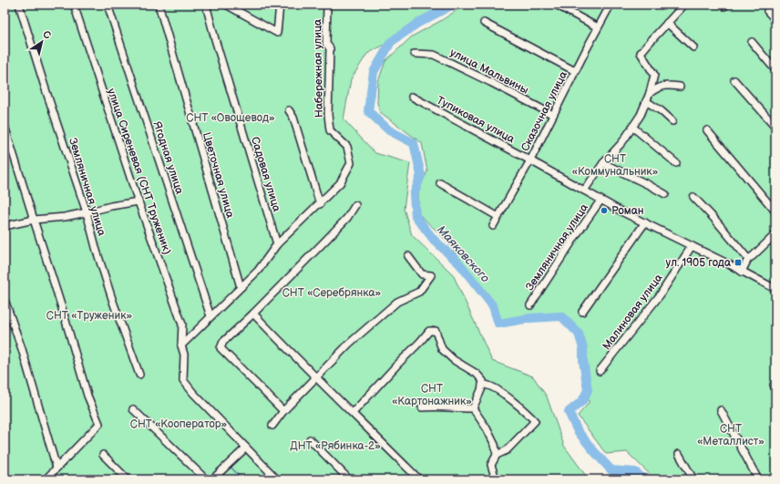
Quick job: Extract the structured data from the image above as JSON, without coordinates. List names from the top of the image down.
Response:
{
  "streets": {
    "street": [
      "Набережная улица",
      "улица Мальвины",
      "Сказочная улица",
      "Тупиковая улица",
      "Ягодная улица",
      "улица Сиреневая (СНТ Труженик)",
      "Садовая улица",
      "Цветочная улица",
      "Земляничная улица",
      "Малиновая улица"
    ]
  },
  "crossings": [
    ["улица Мальвины", "Сказочная улица"],
    ["Сказочная улица", "Тупиковая улица"],
    ["Тупиковая улица", "Земляничная улица"],
    ["Тупиковая улица", "Малиновая улица"]
  ],
  "water": ["Маяковского"],
  "parks": [
    "СНТ «Овощевод»",
    "СНТ «Коммунальник»",
    "СНТ «Серебрянка»",
    "СНТ «Труженик»",
    "СНТ «Картонажник»",
    "СНТ «Кооператор»",
    "СНТ «Металлист»",
    "ДНТ «Рябинка-2»"
  ],
  "places": {
    "other": ["Роман"],
    "transit": ["ул. 1905 года"]
  },
  "north": "top right"
}
